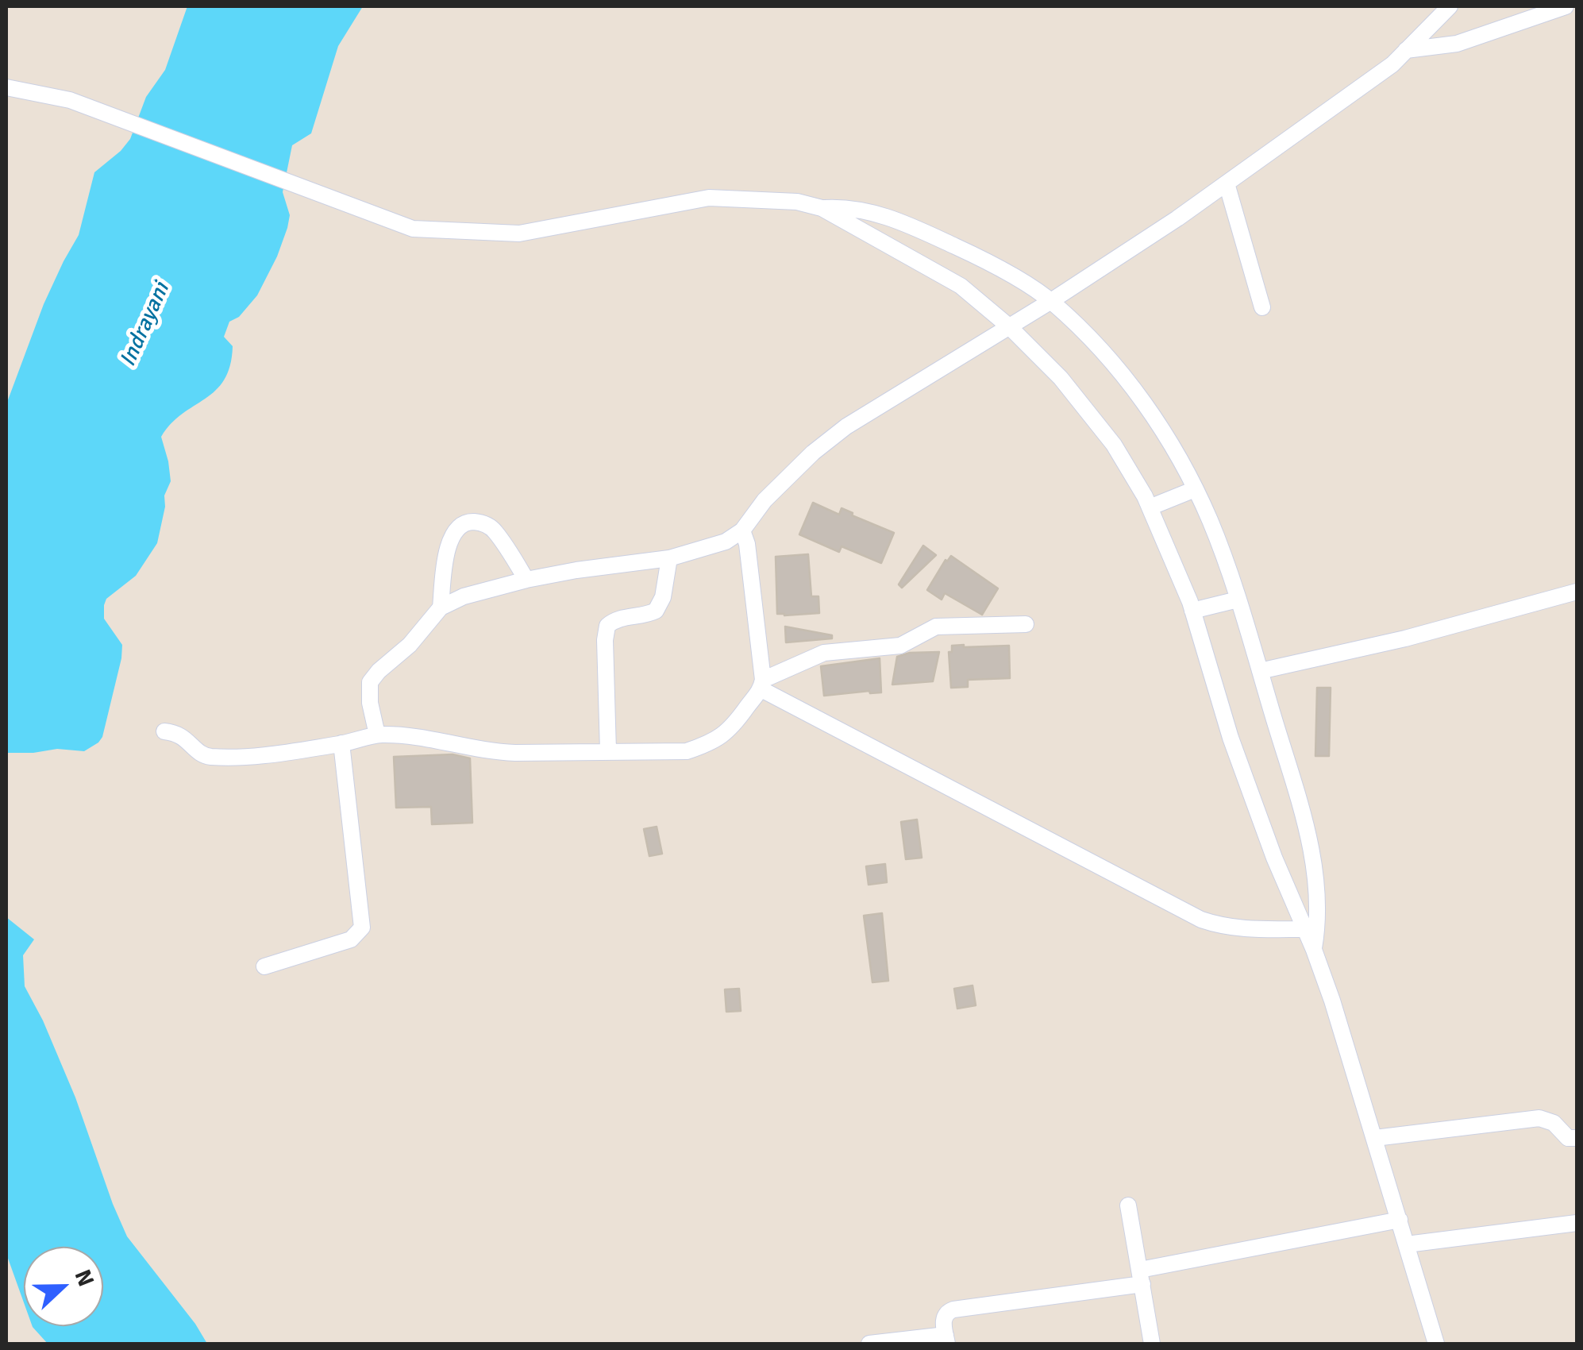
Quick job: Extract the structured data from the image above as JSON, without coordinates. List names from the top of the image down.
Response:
{
  "water": ["Indrayani"],
  "north": "right"
}
